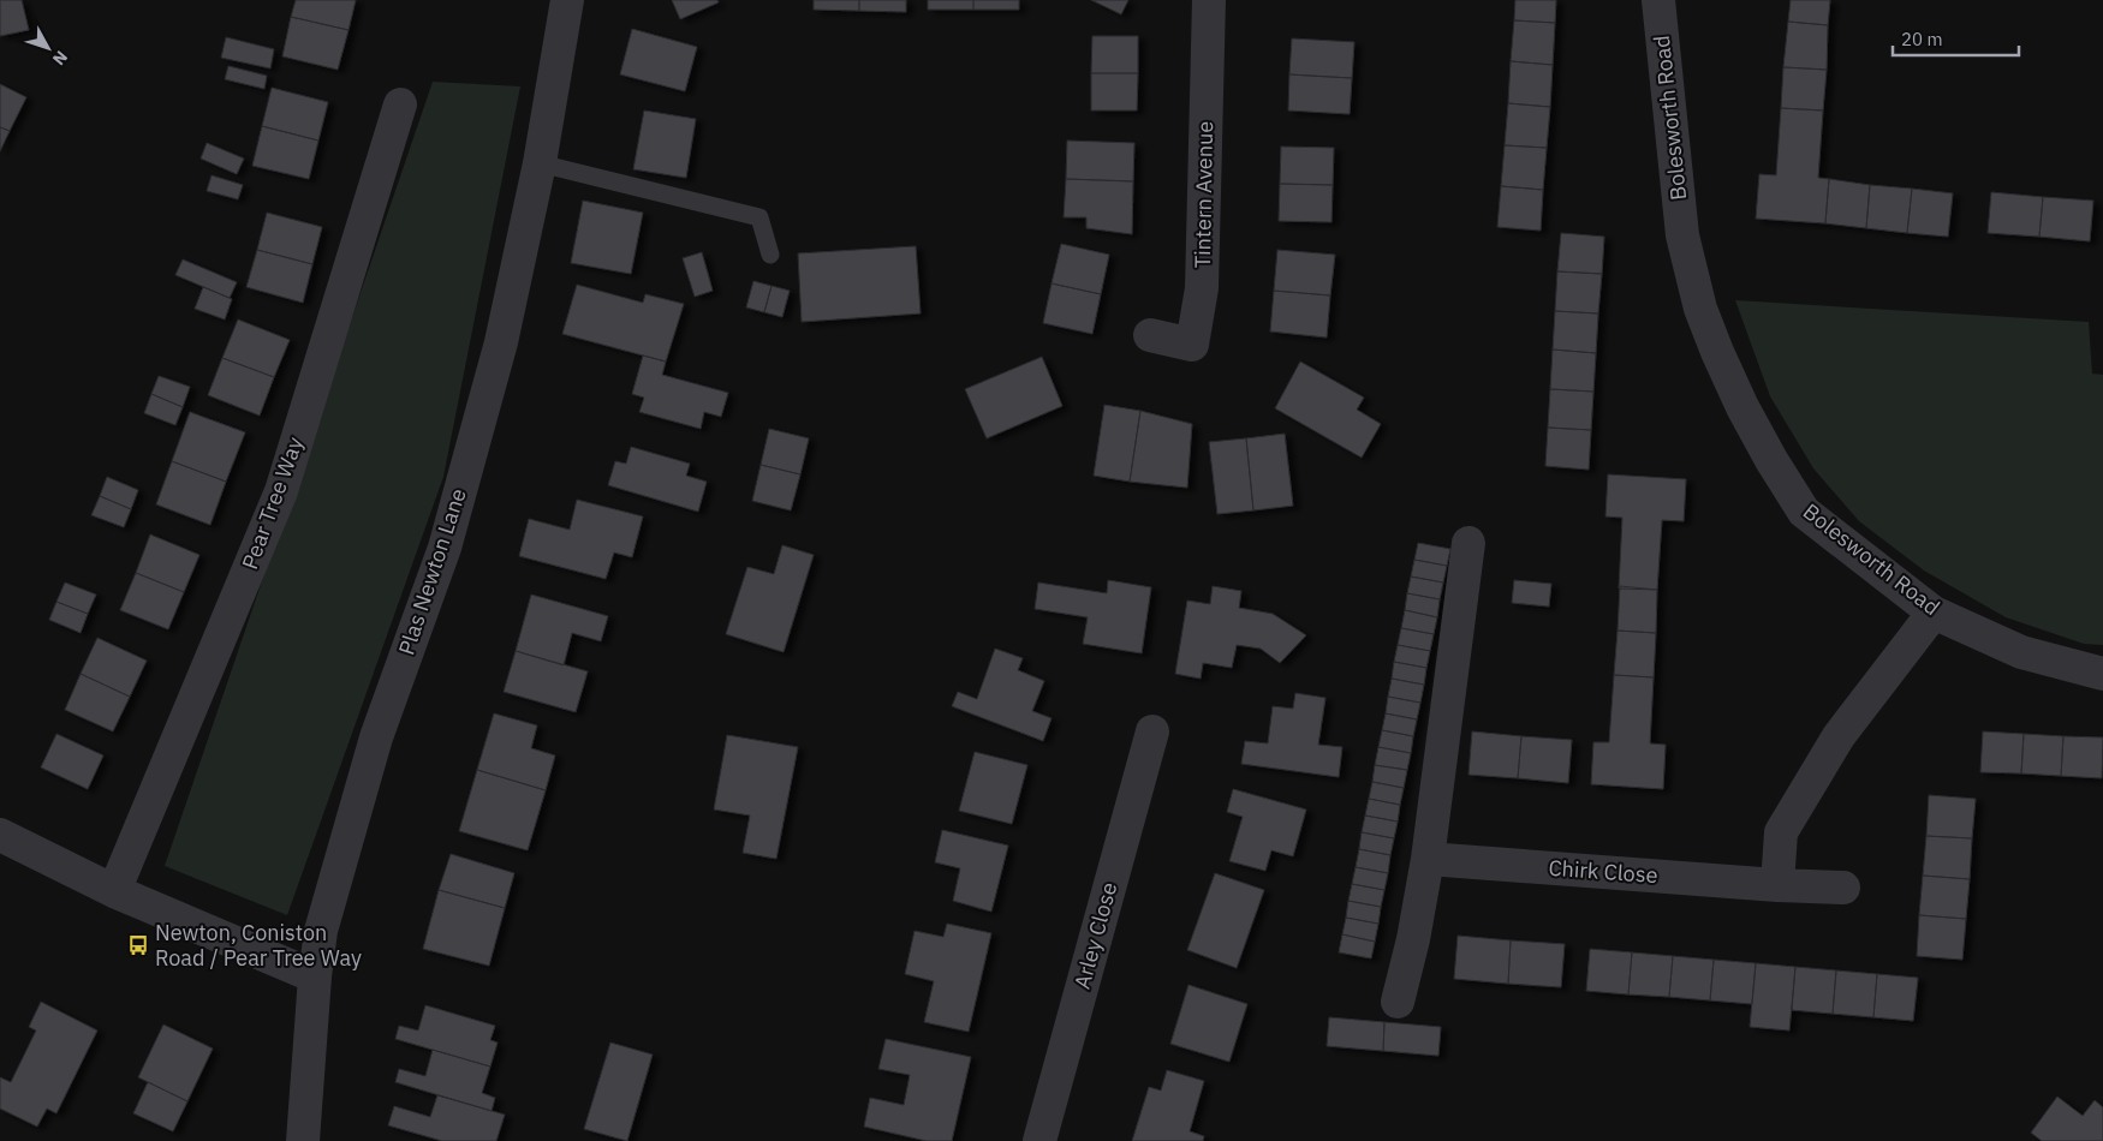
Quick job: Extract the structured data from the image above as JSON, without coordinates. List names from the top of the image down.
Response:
{
  "streets": {
    "street": [
      "Bolesworth Road",
      "Tintern Avenue",
      "Pear Tree Way",
      "Plas Newton Lane",
      "Chirk Close",
      "Arley Close"
    ]
  },
  "places": {
    "bus stop": ["Newton, Coniston Road / Pear Tree Way"]
  },
  "scale_bar": "20 m",
  "north": "bottom right"
}
